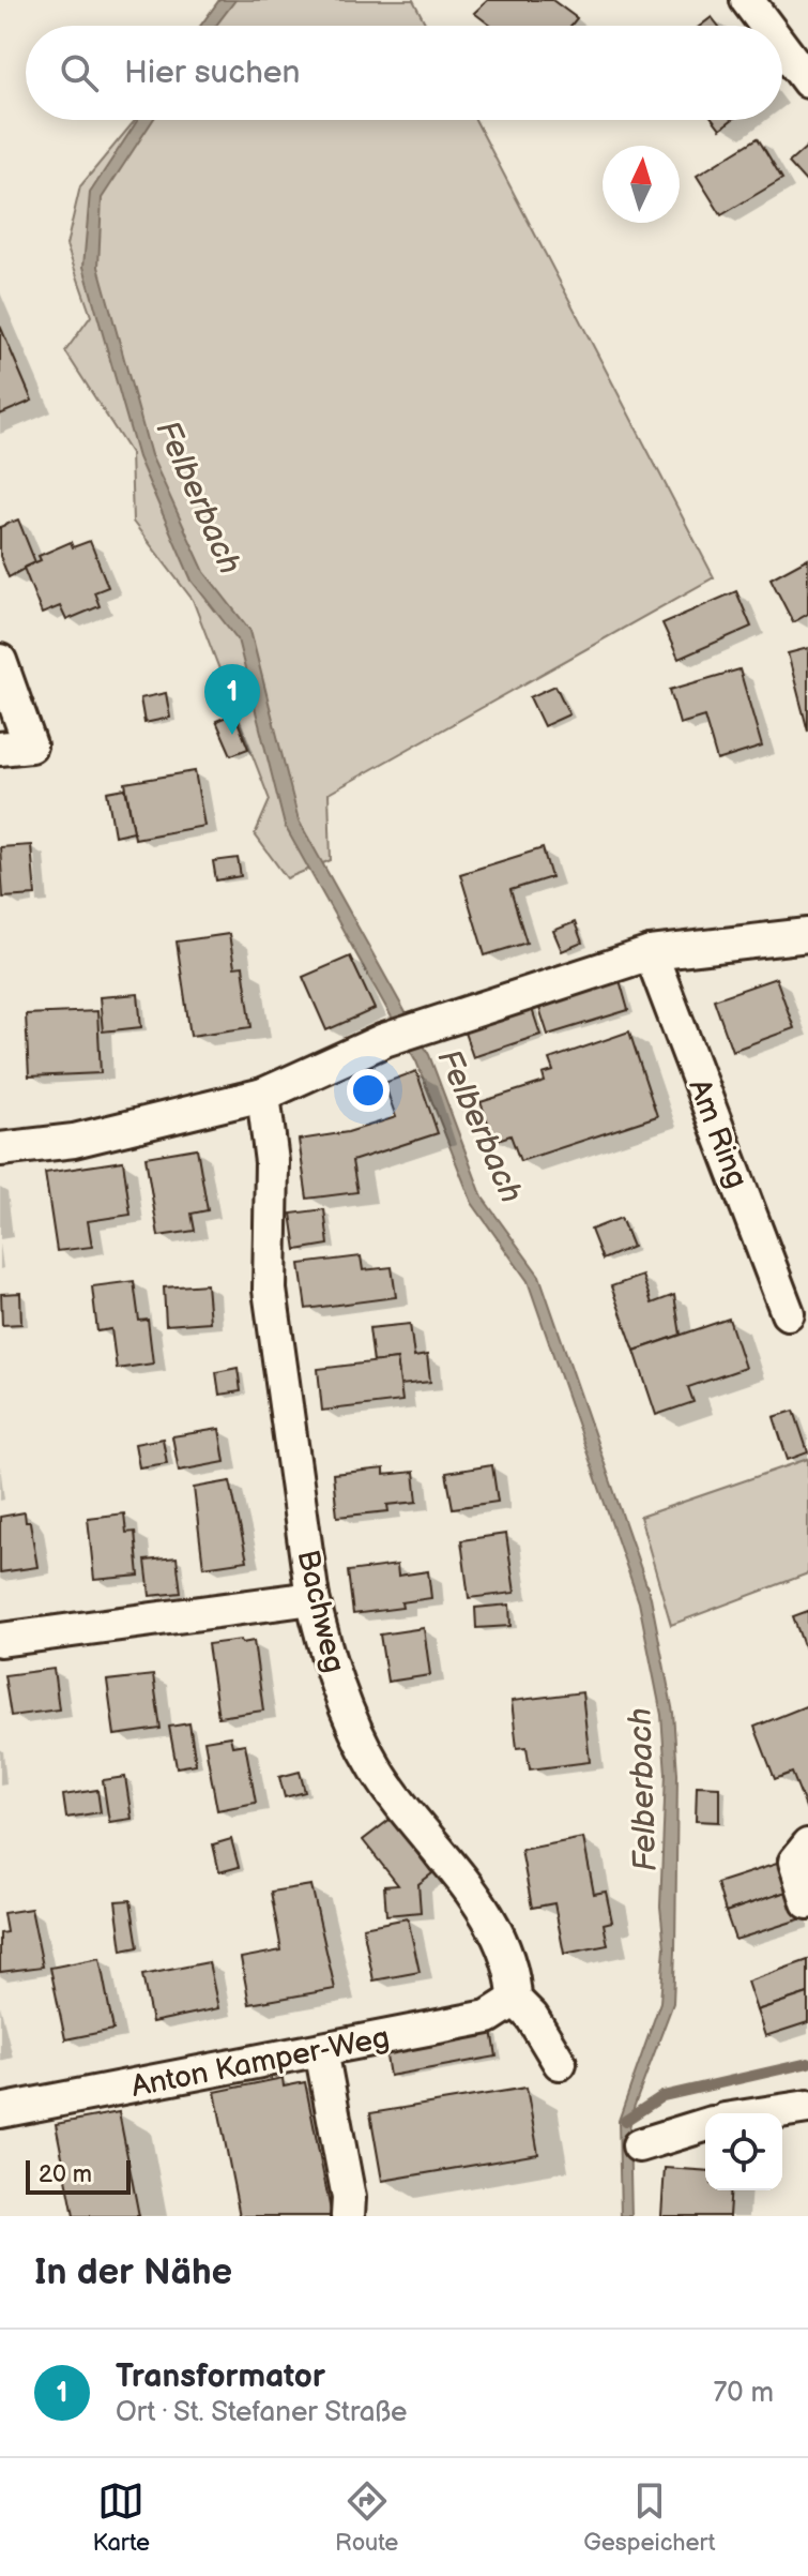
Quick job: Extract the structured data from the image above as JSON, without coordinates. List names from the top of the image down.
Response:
{
  "streets": {
    "street": ["Am Ring", "Bachweg", "Anton Kamper-Weg"]
  },
  "crossings": [
    ["Bachweg", "Anton Kamper-Weg"]
  ],
  "water": ["Felberbach"],
  "scale_bar": "20 m",
  "north": "top",
  "page": {
    "search": "Hier suchen",
    "pins": "1",
    "scale": "20 m",
    "heading": "In der Nähe",
    "list": [
      {
        "mark": "1",
        "name": "Transformator",
        "note": "Ort · St. Stefaner Straße",
        "value": "70 m"
      }
    ],
    "nav": ["Karte", "Route", "Gespeichert"]
  }
}
